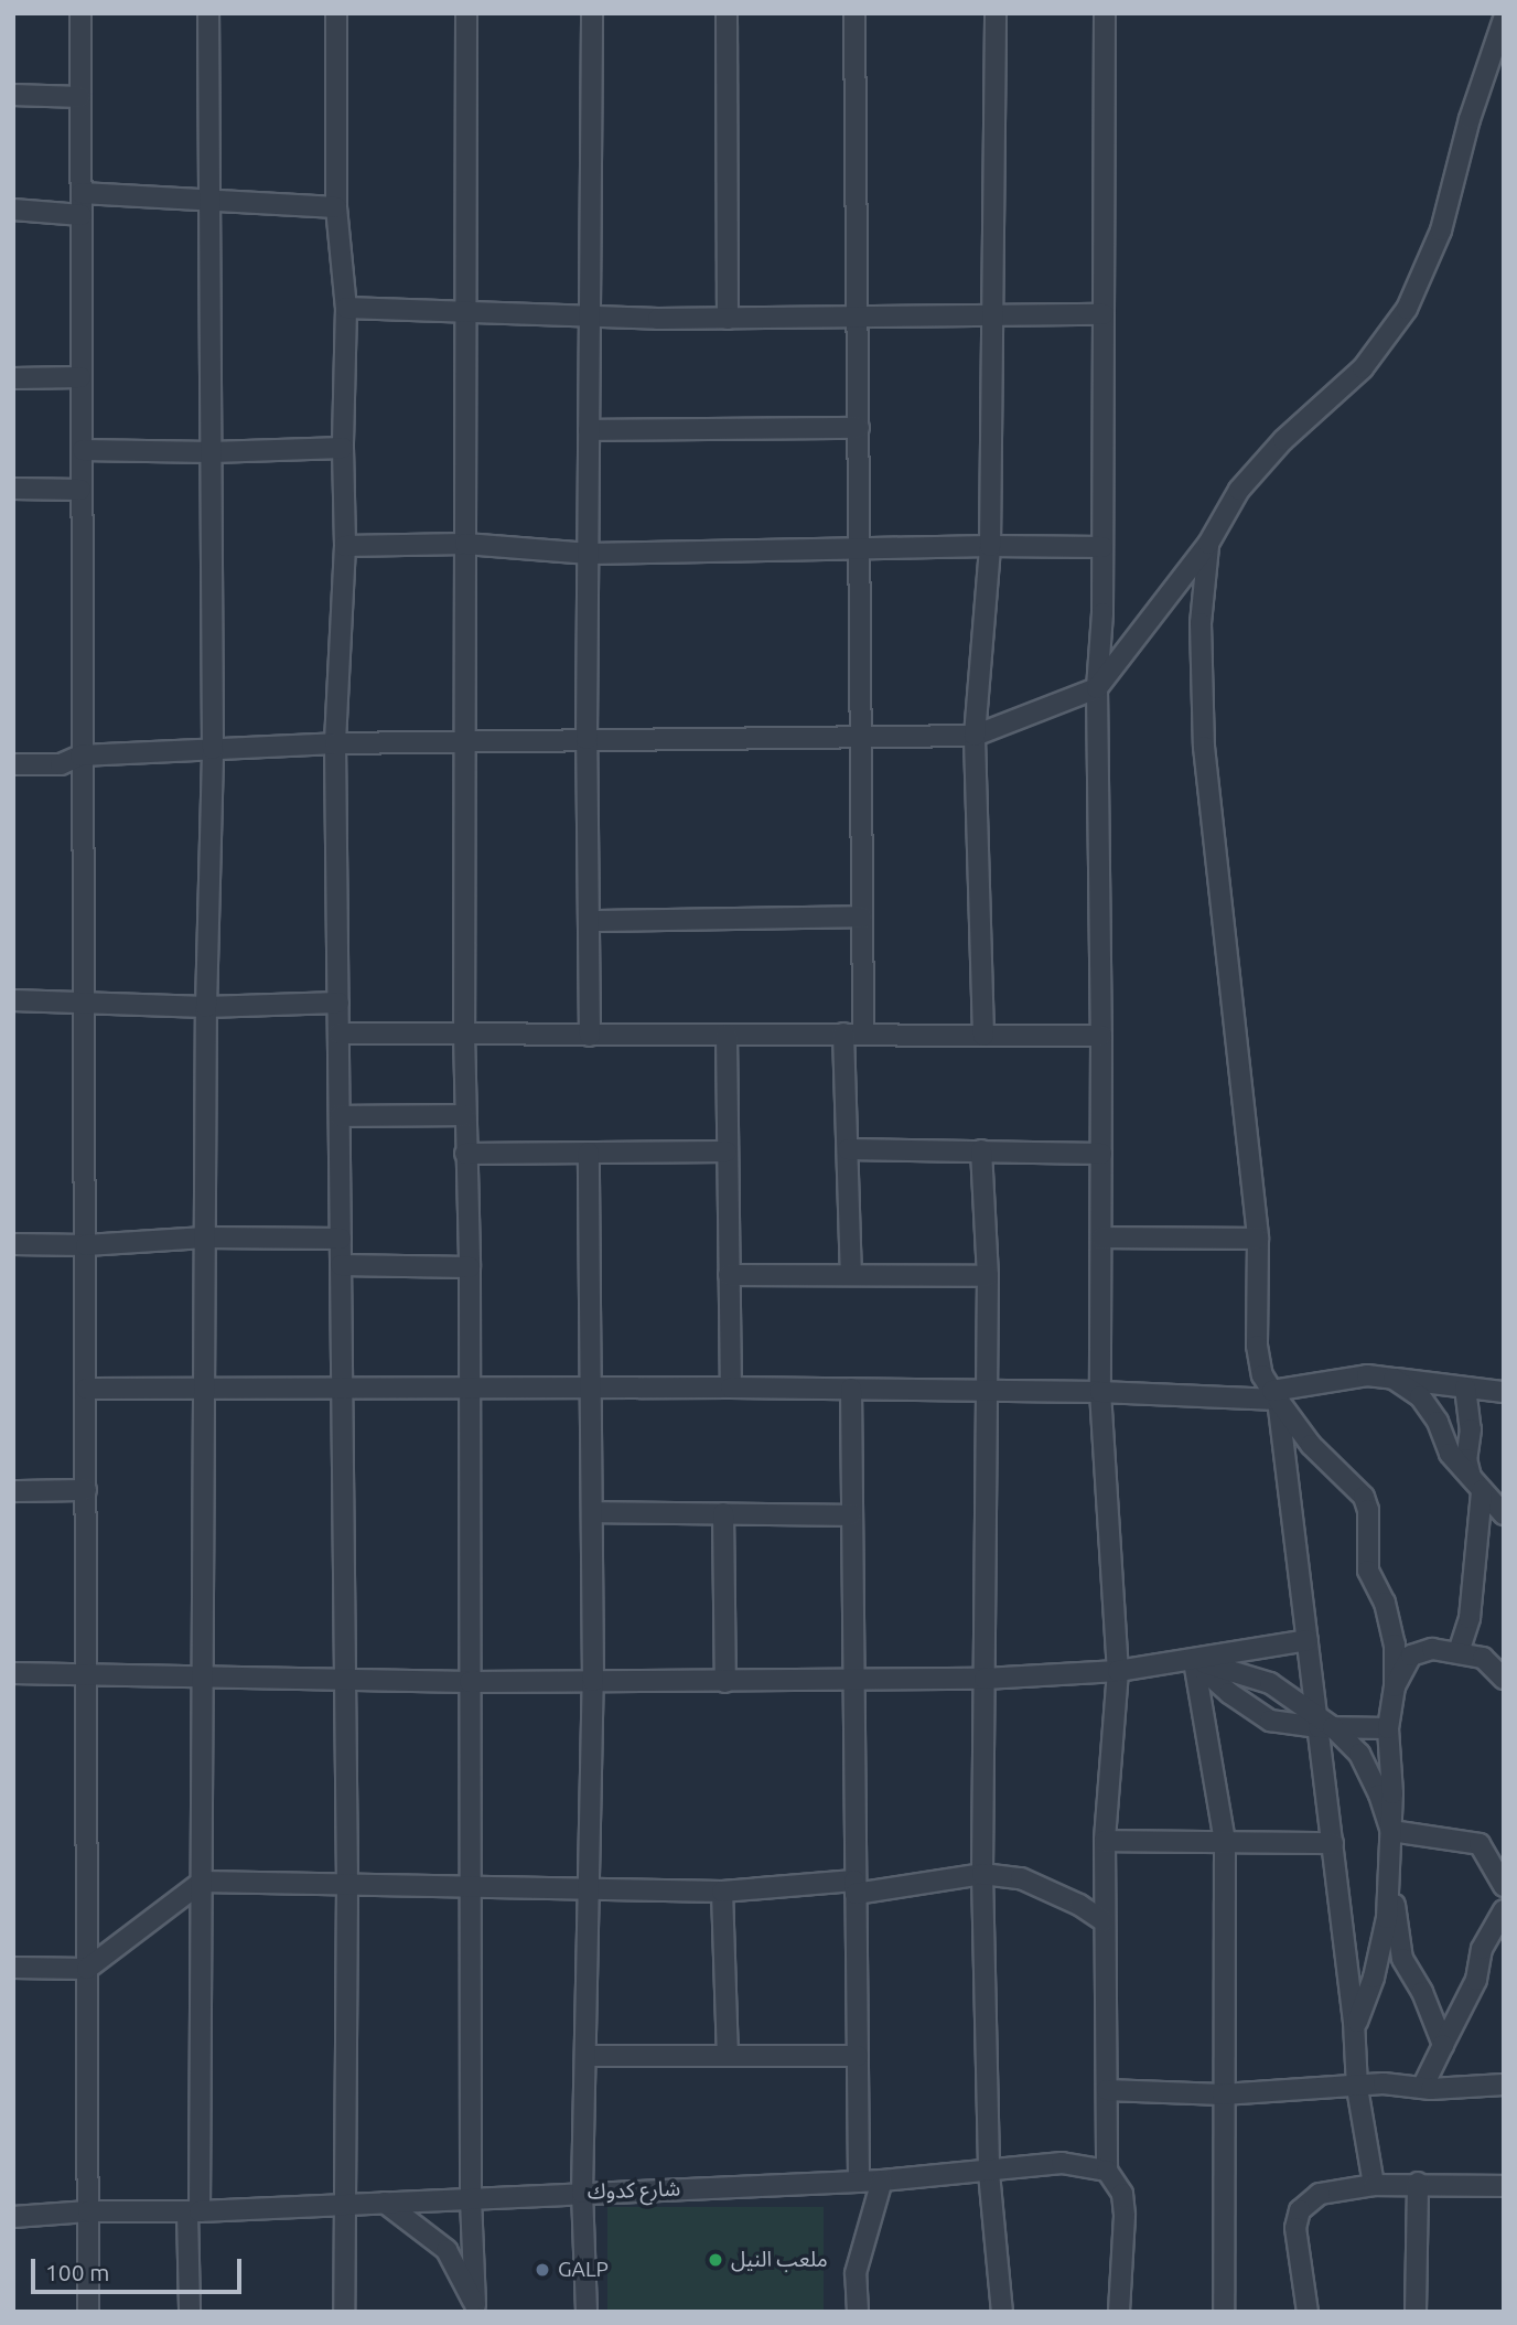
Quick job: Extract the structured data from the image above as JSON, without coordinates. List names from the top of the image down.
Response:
{
  "streets": {
    "street": ["شارع كدوك"]
  },
  "places": ["ملعب النيل", "GALP"],
  "scale_bar": "100 m"
}
